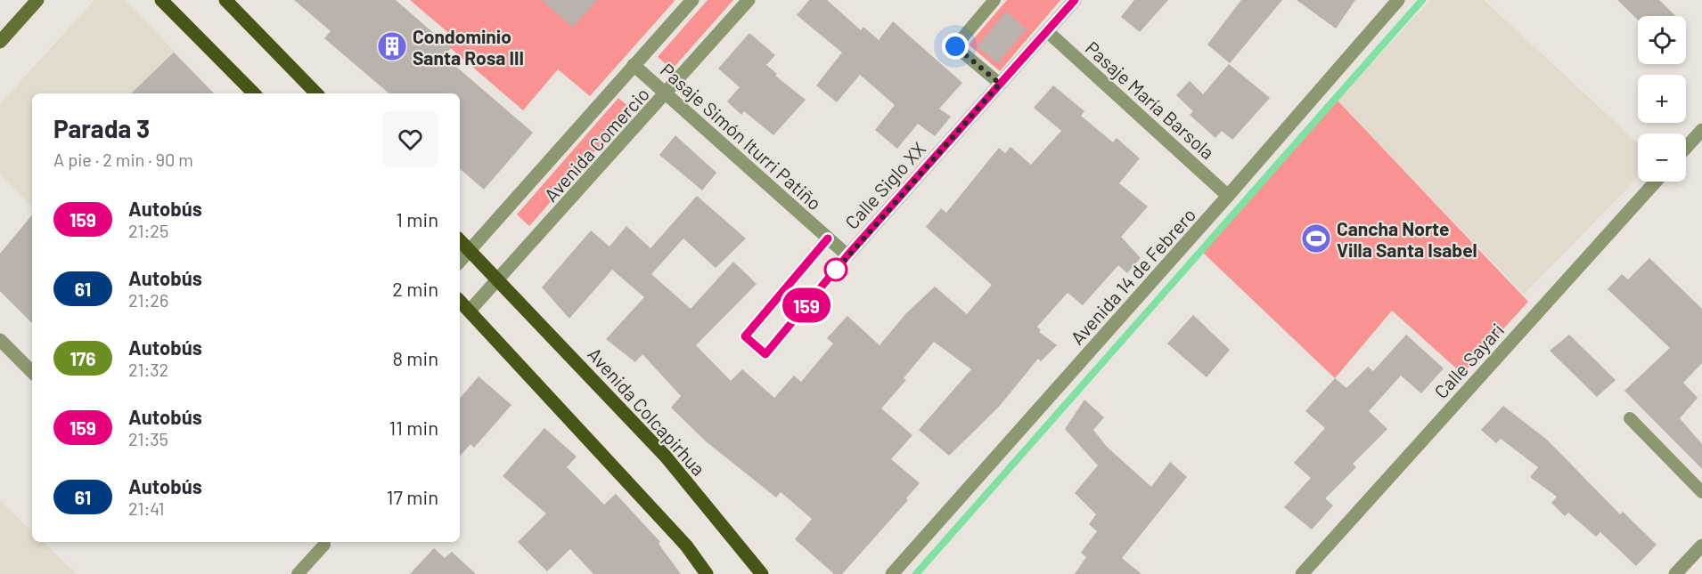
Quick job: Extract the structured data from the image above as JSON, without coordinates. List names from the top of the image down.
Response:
{
  "streets": {
    "main road": ["Avenida Colcapirhua"],
    "street": [
      "Pasaje María Barsola",
      "Pasaje Simón Iturri Patiño",
      "Avenida Comercio",
      "Calle Siglo XX",
      "Avenida 14 de Febrero",
      "Calle Sayari"
    ]
  },
  "crossings": [
    ["Pasaje María Barsola", "Calle Siglo XX"],
    ["Pasaje María Barsola", "Avenida 14 de Febrero"],
    ["Pasaje Simón Iturri Patiño", "Avenida Comercio"],
    ["Pasaje Simón Iturri Patiño", "Calle Siglo XX"],
    ["Avenida Comercio", "Avenida Colcapirhua"]
  ],
  "places": {
    "building": ["Condominio Santa Rosa III"],
    "sports": ["Cancha Norte Villa Santa Isabel"]
  },
  "lines": ["bus line 159"],
  "page": {
    "on_map": "159",
    "map_buttons": ["+", "−"],
    "heading": ["Parada 3", "A pie · 2 min · 90 m"],
    "list": [
      {
        "mark": "159",
        "name": "Autobús",
        "note": "21:25",
        "value": "1 min"
      },
      {
        "mark": "61",
        "name": "Autobús",
        "note": "21:26",
        "value": "2 min"
      },
      {
        "mark": "176",
        "name": "Autobús",
        "note": "21:32",
        "value": "8 min"
      },
      {
        "mark": "159",
        "name": "Autobús",
        "note": "21:35",
        "value": "11 min"
      },
      {
        "mark": "61",
        "name": "Autobús",
        "note": "21:41",
        "value": "17 min"
      }
    ]
  }
}
